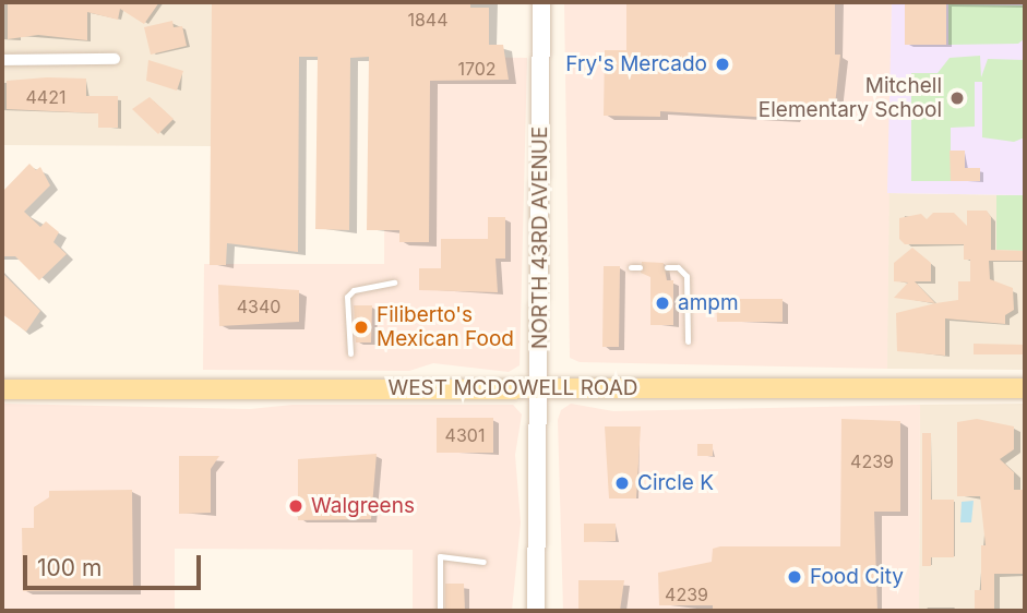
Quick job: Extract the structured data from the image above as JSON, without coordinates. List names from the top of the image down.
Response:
{
  "streets": {
    "main road": ["NORTH 43RD AVENUE", "WEST MCDOWELL ROAD"]
  },
  "crossings": [
    ["NORTH 43RD AVENUE", "WEST MCDOWELL ROAD"]
  ],
  "places": [
    "Fry's Mercado",
    "Mitchell Elementary School",
    "ampm",
    "Filiberto's Mexican Food",
    "Circle K",
    "Walgreens",
    "Food City"
  ],
  "house_numbers": [
    "1844",
    "1702",
    "4421",
    "4340",
    "4301",
    "4239",
    "4239"
  ],
  "scale_bar": "100 m"
}
